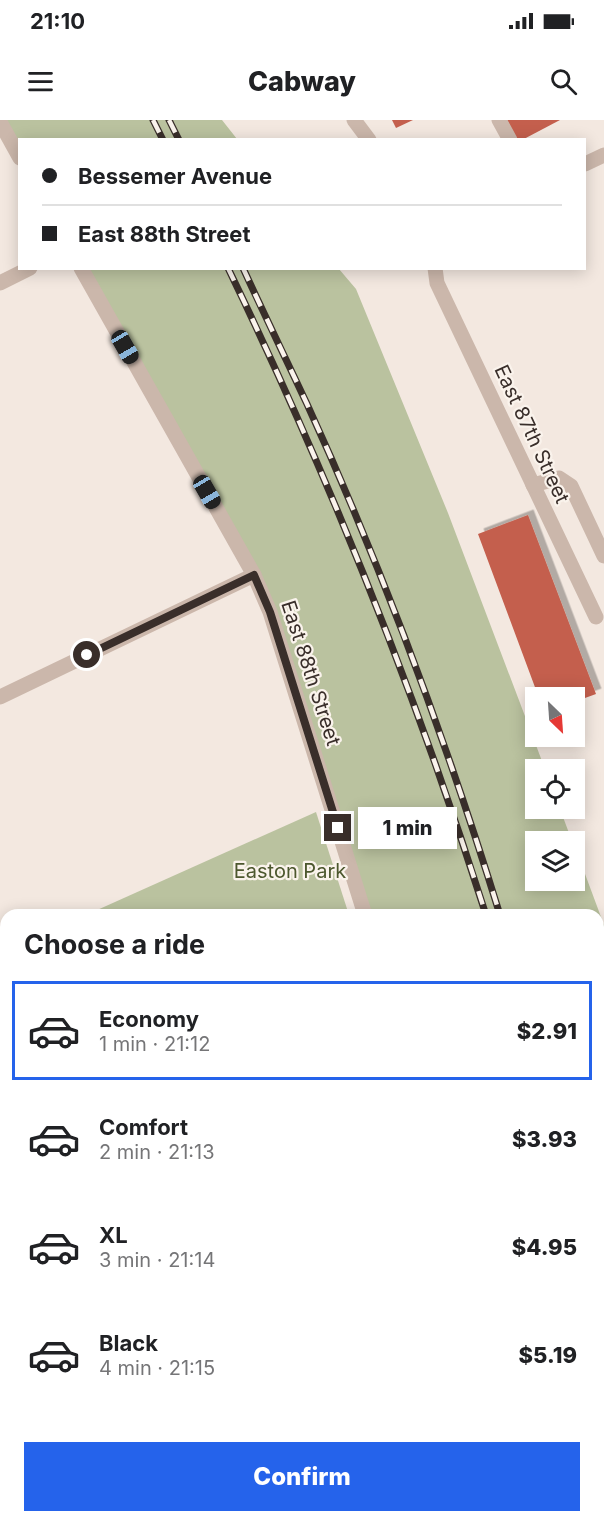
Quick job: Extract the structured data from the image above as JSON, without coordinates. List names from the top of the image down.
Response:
{
  "streets": {
    "street": ["East 87th Street", "East 88th Street"]
  },
  "parks": ["Easton Park"],
  "north": "bottom right",
  "page": {
    "status": "21:10",
    "header": "Cabway",
    "banner": ["Bessemer Avenue", "East 88th Street"],
    "bubble": "1 min",
    "heading": "Choose a ride",
    "list": [
      {
        "name": "Economy",
        "note": "1 min · 21:12",
        "value": "$2.91"
      },
      {
        "name": "Comfort",
        "note": "2 min · 21:13",
        "value": "$3.93"
      },
      {
        "name": "XL",
        "note": "3 min · 21:14",
        "value": "$4.95"
      },
      {
        "name": "Black",
        "note": "4 min · 21:15",
        "value": "$5.19"
      }
    ],
    "buttons": "Confirm"
  }
}
